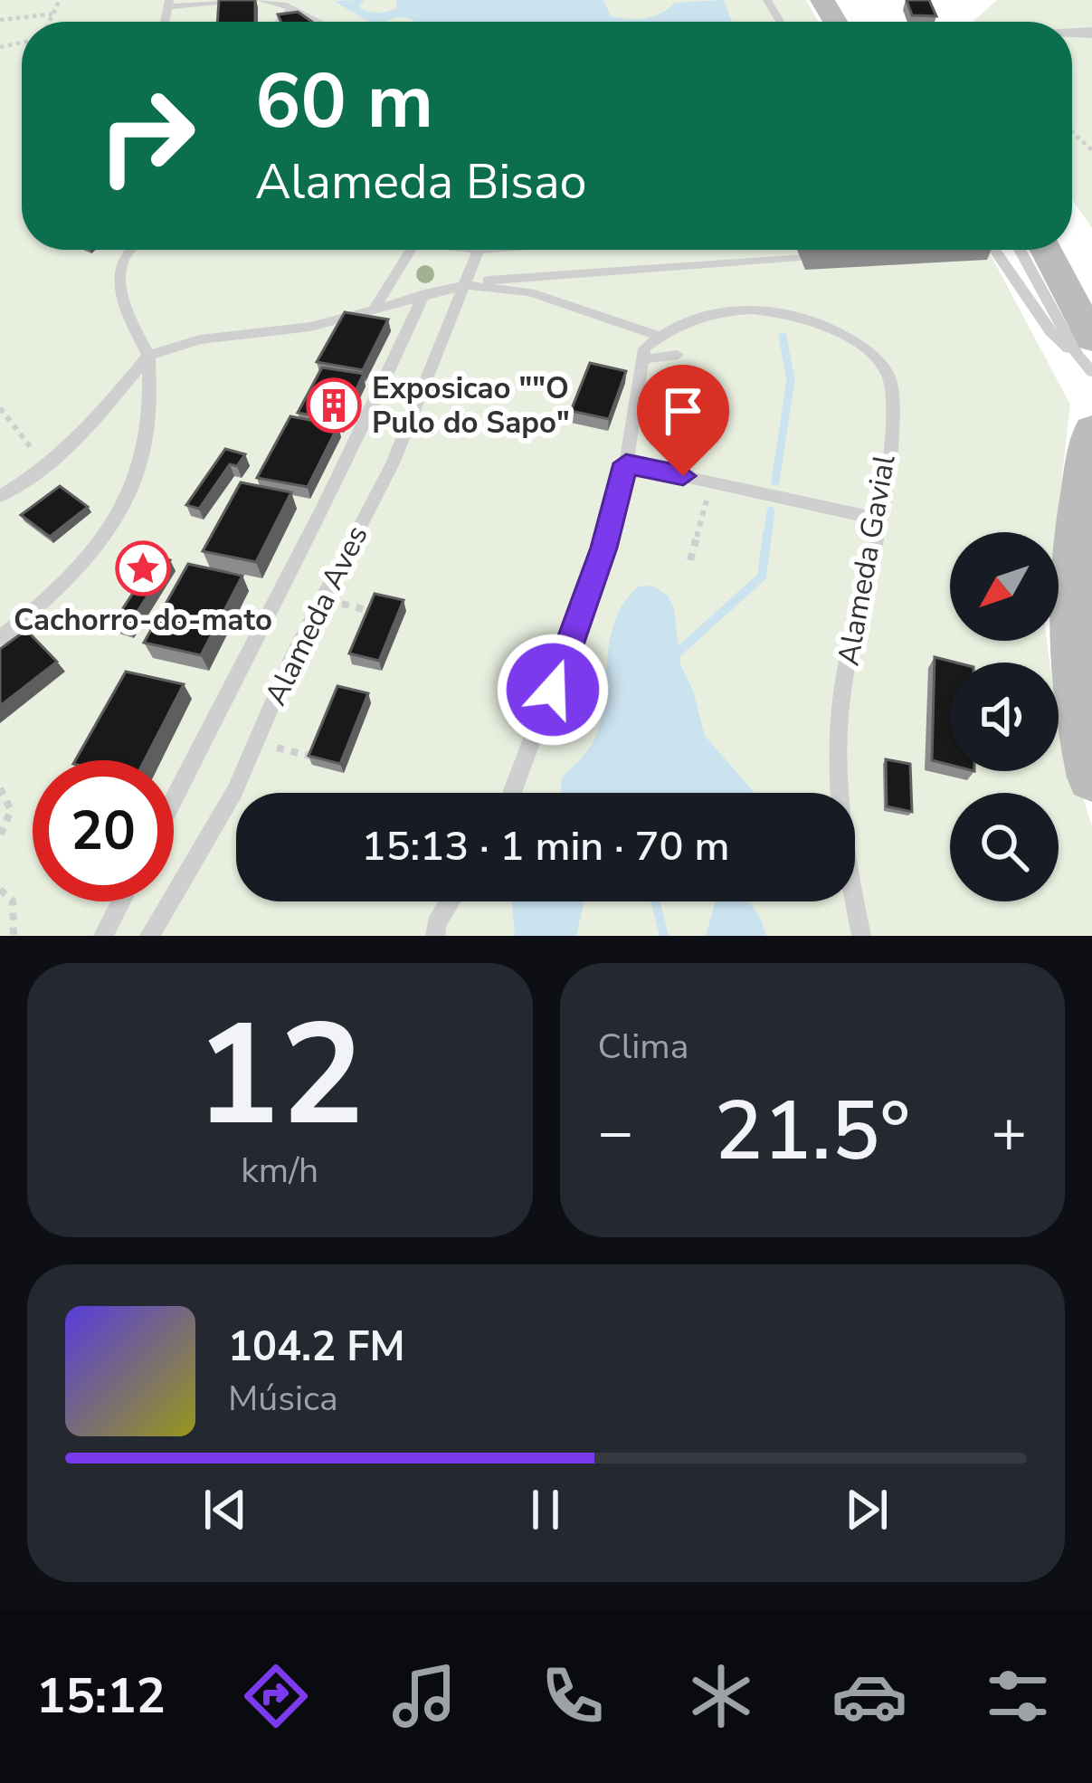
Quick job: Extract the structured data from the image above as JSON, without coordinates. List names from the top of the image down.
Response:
{
  "streets": {
    "lane": ["Alameda Gavial", "Alameda Aves"]
  },
  "places": {
    "building": ["Exposicao \"\"O Pulo do Sapo\""],
    "place": ["Cachorro-do-mato"]
  },
  "north": "bottom left",
  "page": {
    "turn": ["60 m", "Alameda Bisao"],
    "limit": "20",
    "trip": "15:13 · 1 min · 70 m",
    "tile": [
      ["12", "km/h"],
      "Clima"
    ],
    "heat": ["−", "21.5°", "+"],
    "song": ["104.2 FM", "Música"],
    "tabs": "15:12"
  }
}
